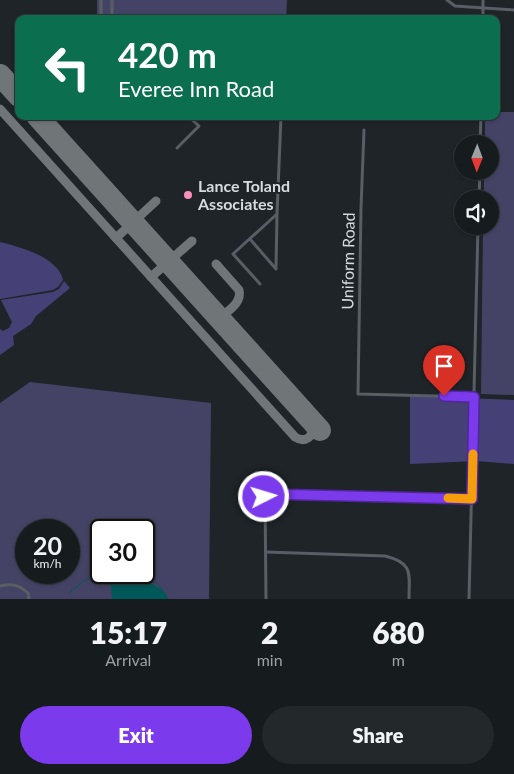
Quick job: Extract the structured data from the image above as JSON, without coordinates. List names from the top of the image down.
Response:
{
  "streets": {
    "street": ["Uniform Road"]
  },
  "places": ["Lance Toland Associates"],
  "north": "bottom",
  "page": {
    "turn": ["420 m", "Everee Inn Road"],
    "speed": "20 km/h",
    "limit": "30",
    "eta": [
      "15:17",
      "Arrival",
      "2",
      "min",
      "680",
      "m"
    ],
    "buttons": ["Exit", "Share"]
  }
}
